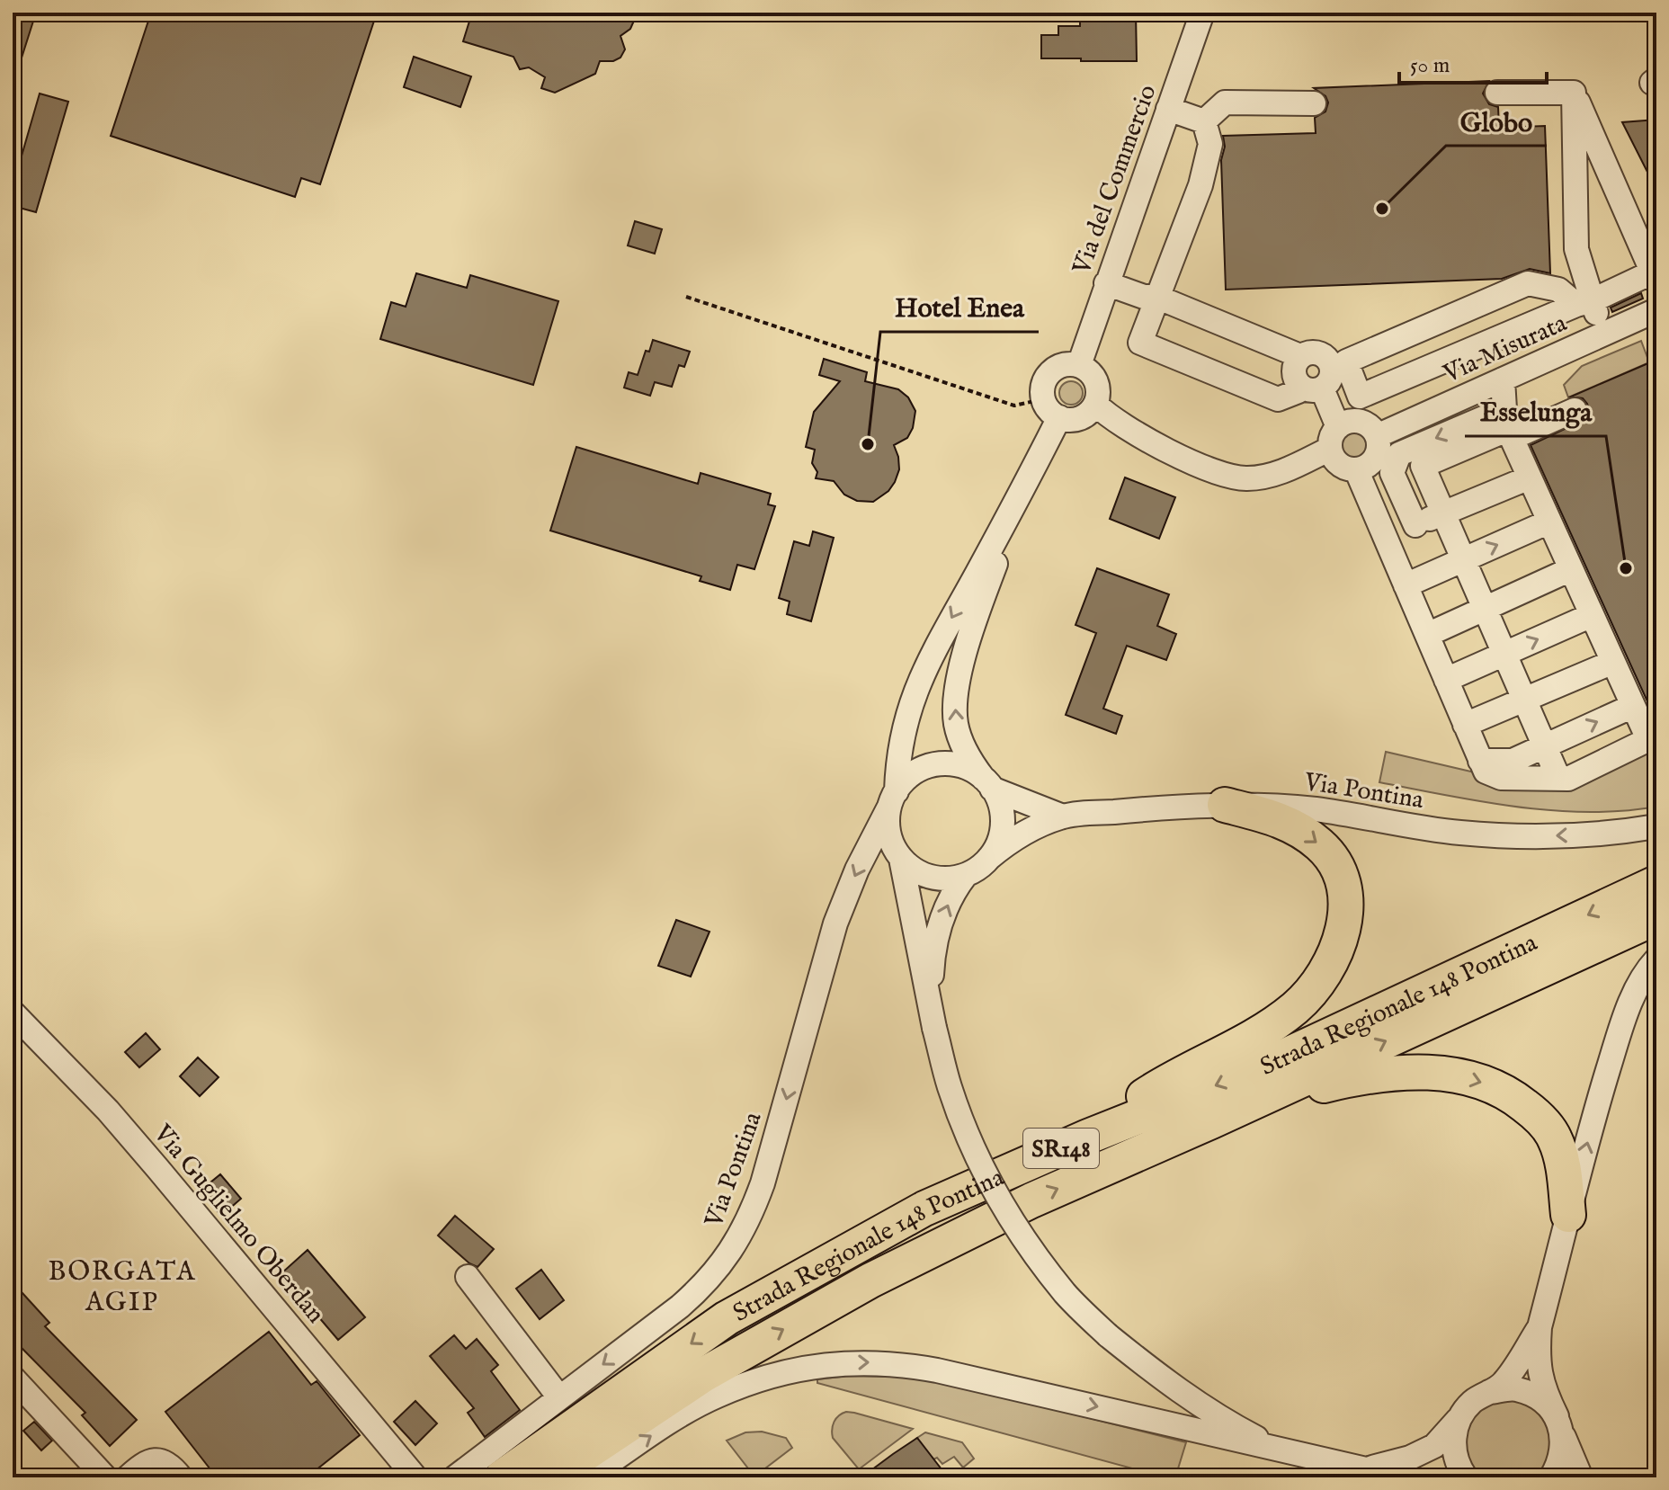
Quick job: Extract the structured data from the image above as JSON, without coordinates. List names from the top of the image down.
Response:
{
  "streets": {
    "highway": ["Strada Regionale 148 Pontina", "SR148"],
    "street": [
      "Via del Commercio",
      "Via Misurata",
      "Via Pontina",
      "Via Guglielmo Oberdan"
    ]
  },
  "districts": ["BORGATA AGIP"],
  "places": ["Globo", "Hotel Enea", "Esselunga"],
  "scale_bar": "50 m"
}
